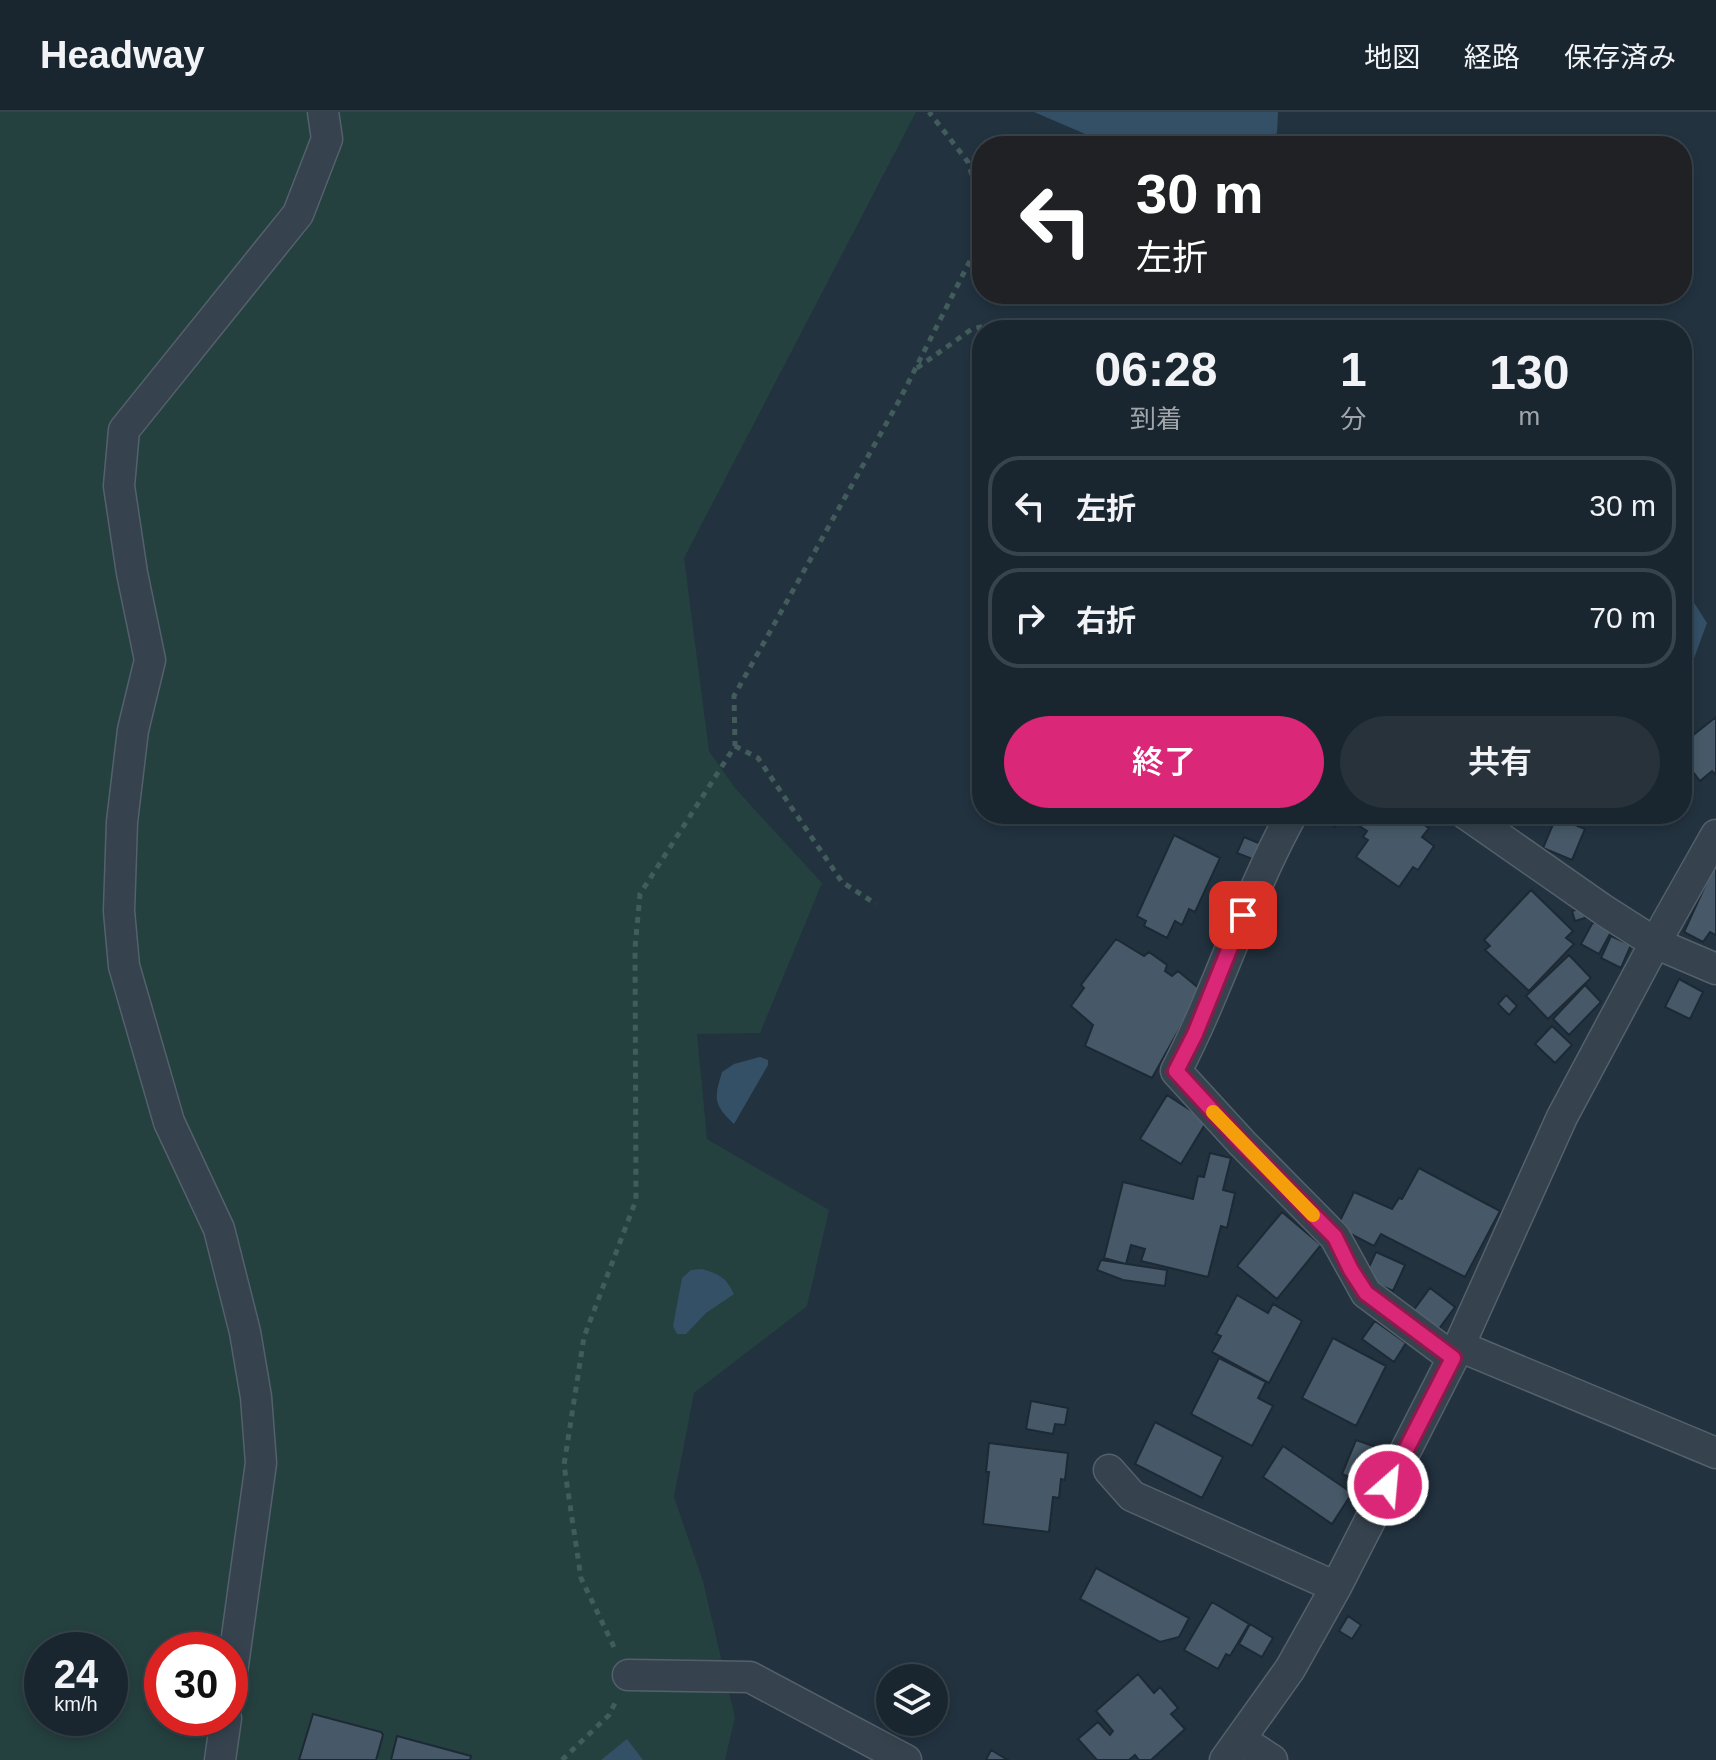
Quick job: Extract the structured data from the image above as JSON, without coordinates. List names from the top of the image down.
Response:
{
  "page": {
    "header": "Headway",
    "nav": ["地図", "経路", "保存済み"],
    "turn": ["30 m", "左折"],
    "eta": [
      "06:28",
      "到着",
      "1",
      "分",
      "130",
      "m"
    ],
    "list": [
      {
        "name": "左折",
        "value": "30 m"
      },
      {
        "name": "右折",
        "value": "70 m"
      }
    ],
    "buttons": ["終了", "共有"],
    "speed": "24 km/h",
    "limit": "30"
  }
}
